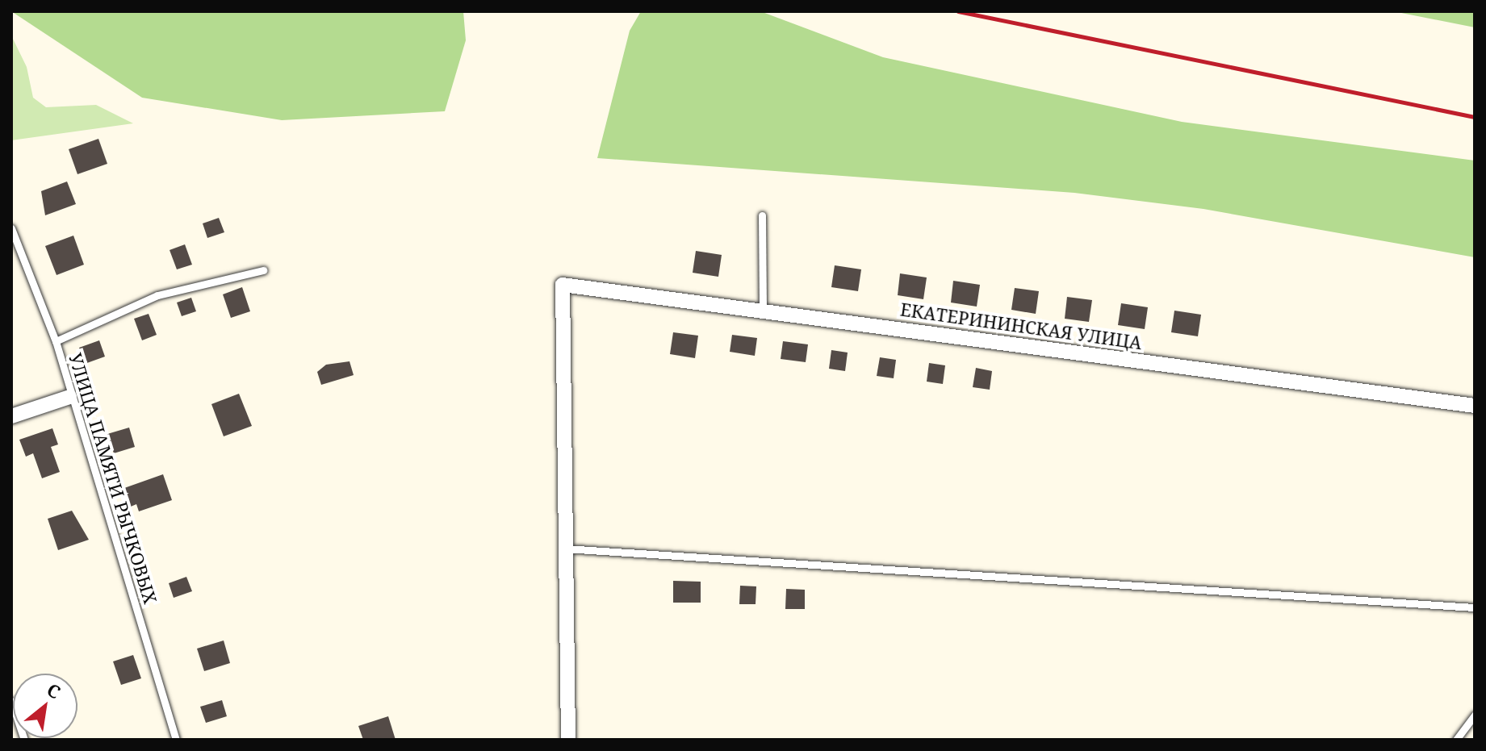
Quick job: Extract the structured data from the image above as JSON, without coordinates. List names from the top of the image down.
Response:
{
  "streets": {
    "street": ["ЕКАТЕРИНИНСКАЯ УЛИЦА"],
    "lane": ["УЛИЦА ПАМЯТИ РЫЧКОВЫХ"]
  },
  "north": "top right"
}
